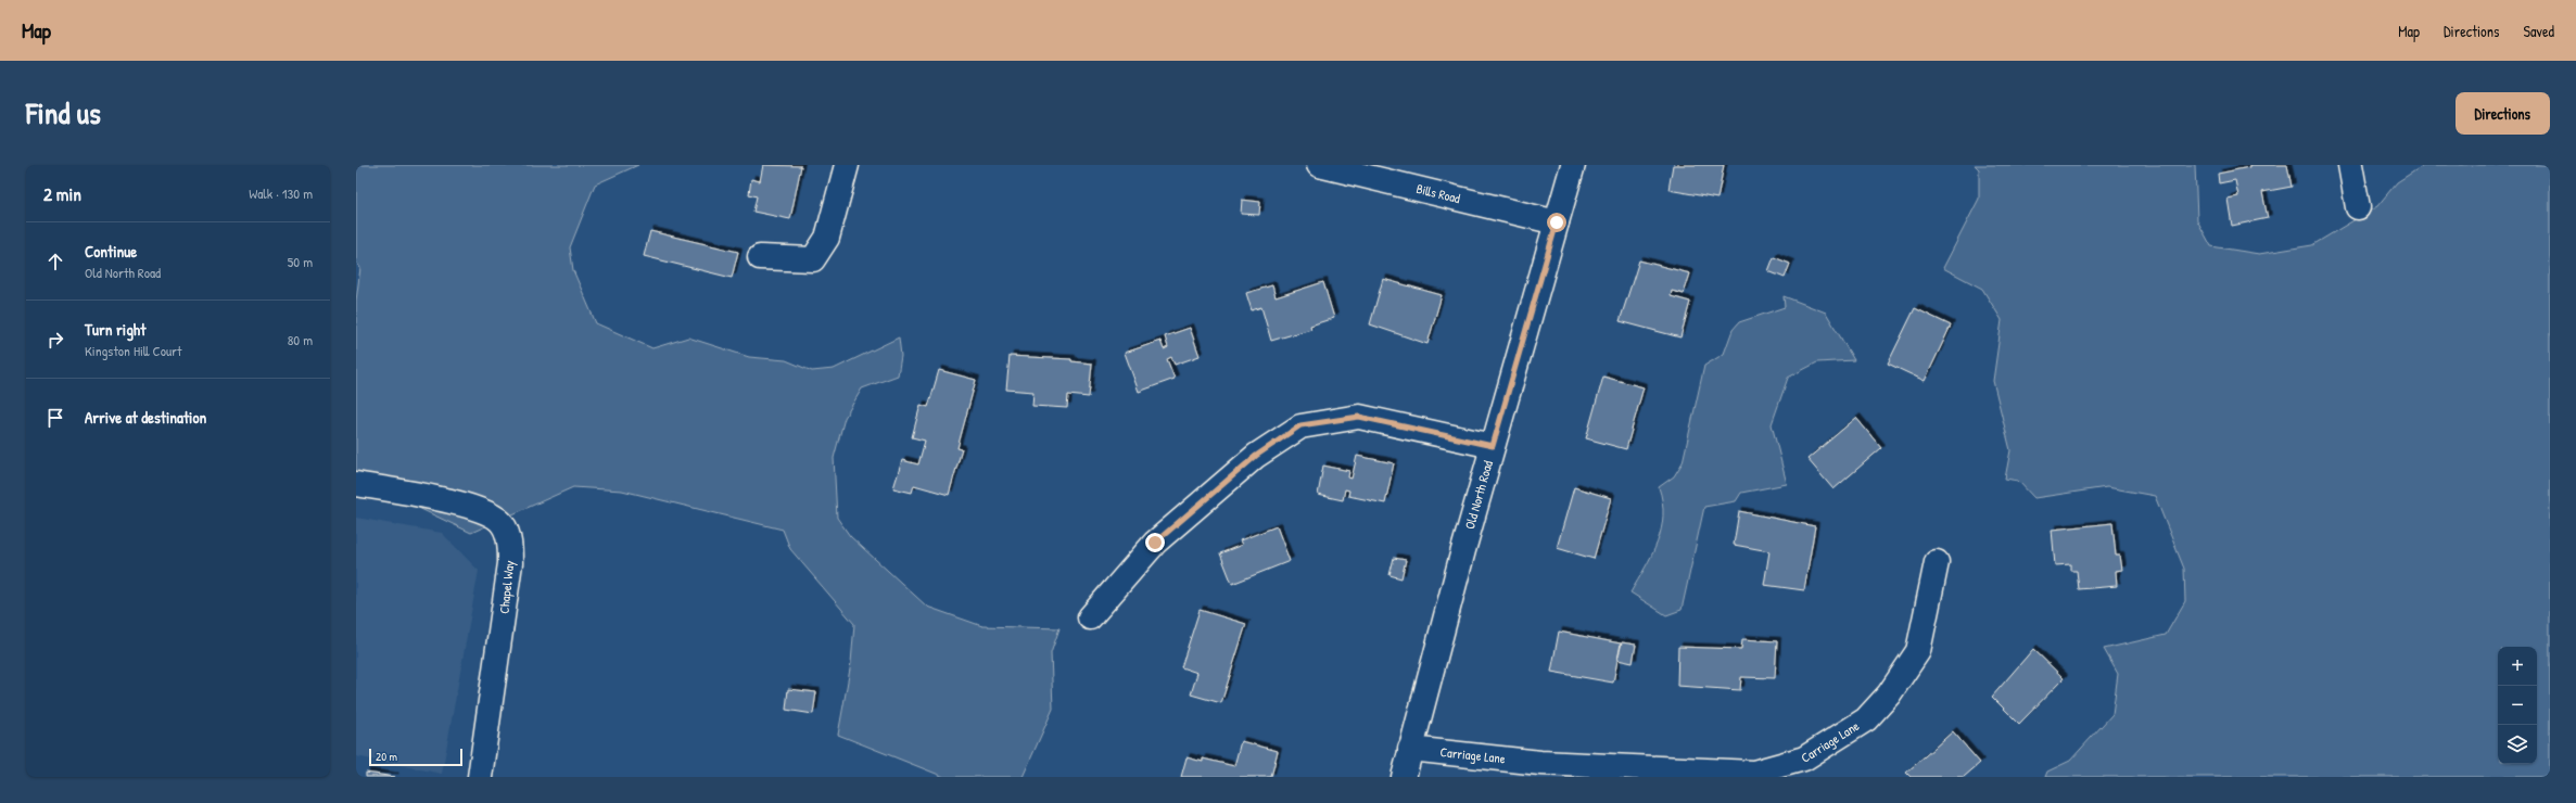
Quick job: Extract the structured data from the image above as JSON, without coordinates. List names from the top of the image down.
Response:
{
  "streets": {
    "street": [
      "Bills Road",
      "Old North Road",
      "Chapel Way",
      "Carriage Lane"
    ]
  },
  "crossings": [
    ["Bills Road", "Old North Road"],
    ["Old North Road", "Carriage Lane"]
  ],
  "scale_bar": "20 m",
  "page": {
    "header": "Map",
    "nav": ["Map", "Directions", "Saved"],
    "title": "Find us",
    "buttons": "Directions",
    "heading": ["2 min", "Walk · 130 m"],
    "list": [
      ["Continue", "Old North Road", "50 m"],
      ["Turn right", "Kingston Hill Court", "80 m"],
      "Arrive at destination"
    ],
    "map_buttons": ["+", "−"],
    "scale": "20 m"
  }
}
